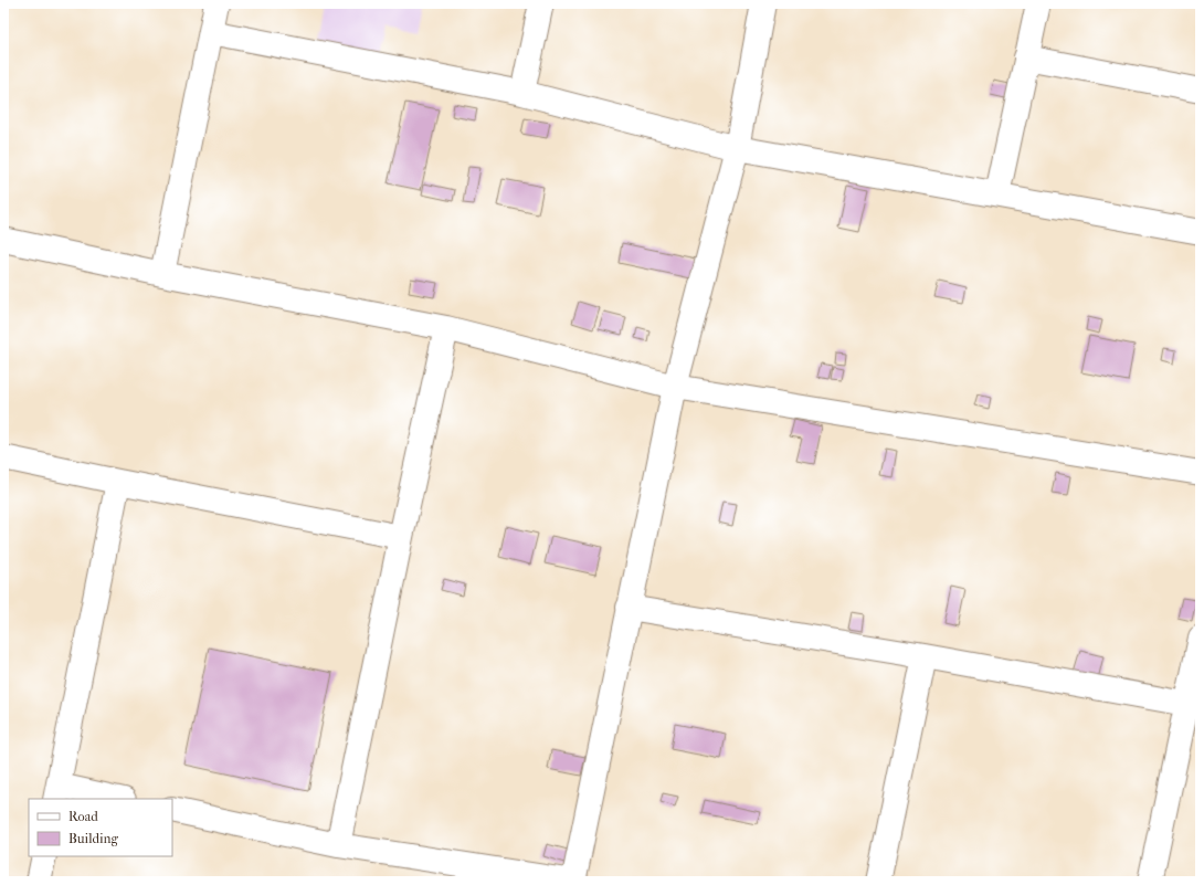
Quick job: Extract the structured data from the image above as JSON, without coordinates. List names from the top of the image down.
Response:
{
  "legend": ["Road", "Building"]
}
